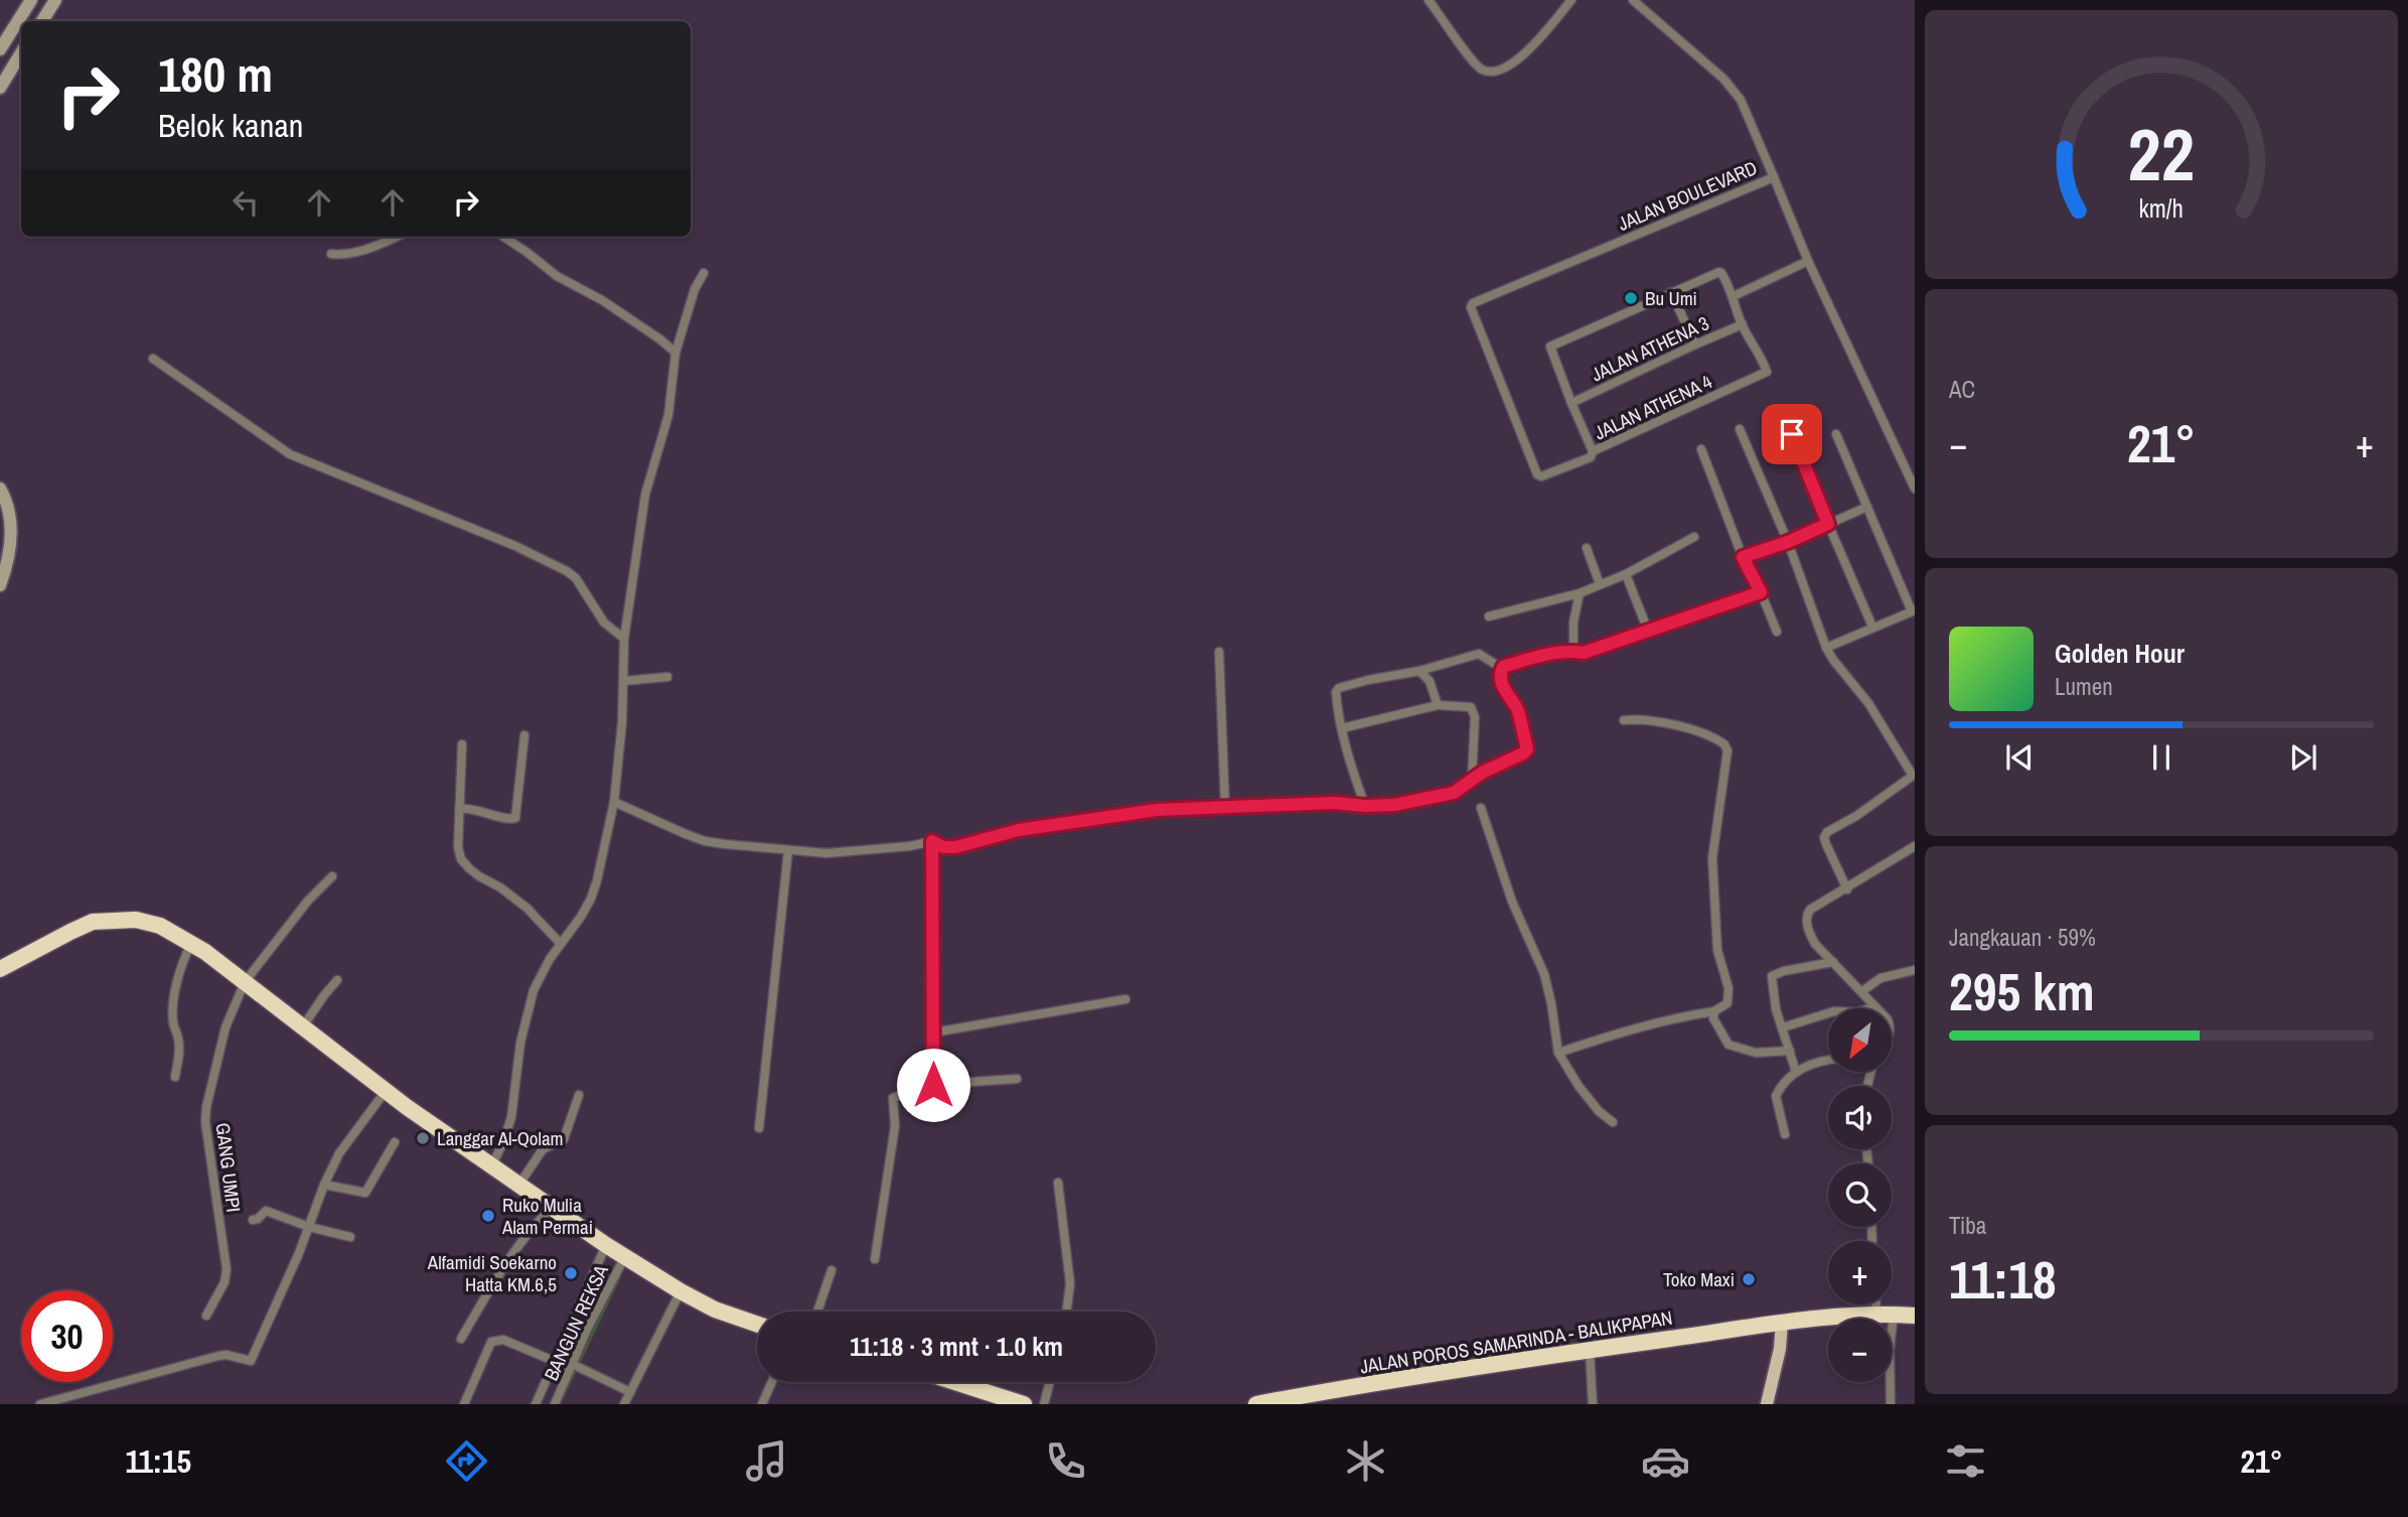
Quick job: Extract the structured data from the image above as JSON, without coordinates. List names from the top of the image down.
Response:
{
  "streets": {
    "highway": ["JALAN POROS SAMARINDA - BALIKPAPAN"],
    "street": [
      "JALAN BOULEVARD",
      "JALAN ATHENA 3",
      "JALAN ATHENA 4",
      "GANG UMPI",
      "BANGUN REKSA"
    ]
  },
  "crossings": [
    ["JALAN BOULEVARD", "JALAN ATHENA 4"],
    ["JALAN ATHENA 3", "JALAN ATHENA 4"]
  ],
  "places": [
    "Bu Umi",
    "Langgar Al-Qolam",
    "Ruko Mulia Alam Permai",
    "Alfamidi Soekarno Hatta KM.6,5",
    "Toko Maxi"
  ],
  "north": "bottom left",
  "page": {
    "turn": ["180 m", "Belok kanan"],
    "tile": [
      "AC",
      ["Jangkauan · 59%", "295 km"],
      ["Tiba", "11:18"]
    ],
    "heat": ["−", "21°", "+"],
    "song": ["Golden Hour", "Lumen"],
    "map_buttons": ["+", "−"],
    "limit": "30",
    "trip": "11:18 · 3 mnt · 1.0 km",
    "tabs": ["11:15", "21°"],
    "gauge": ["22", "km/h"]
  }
}
